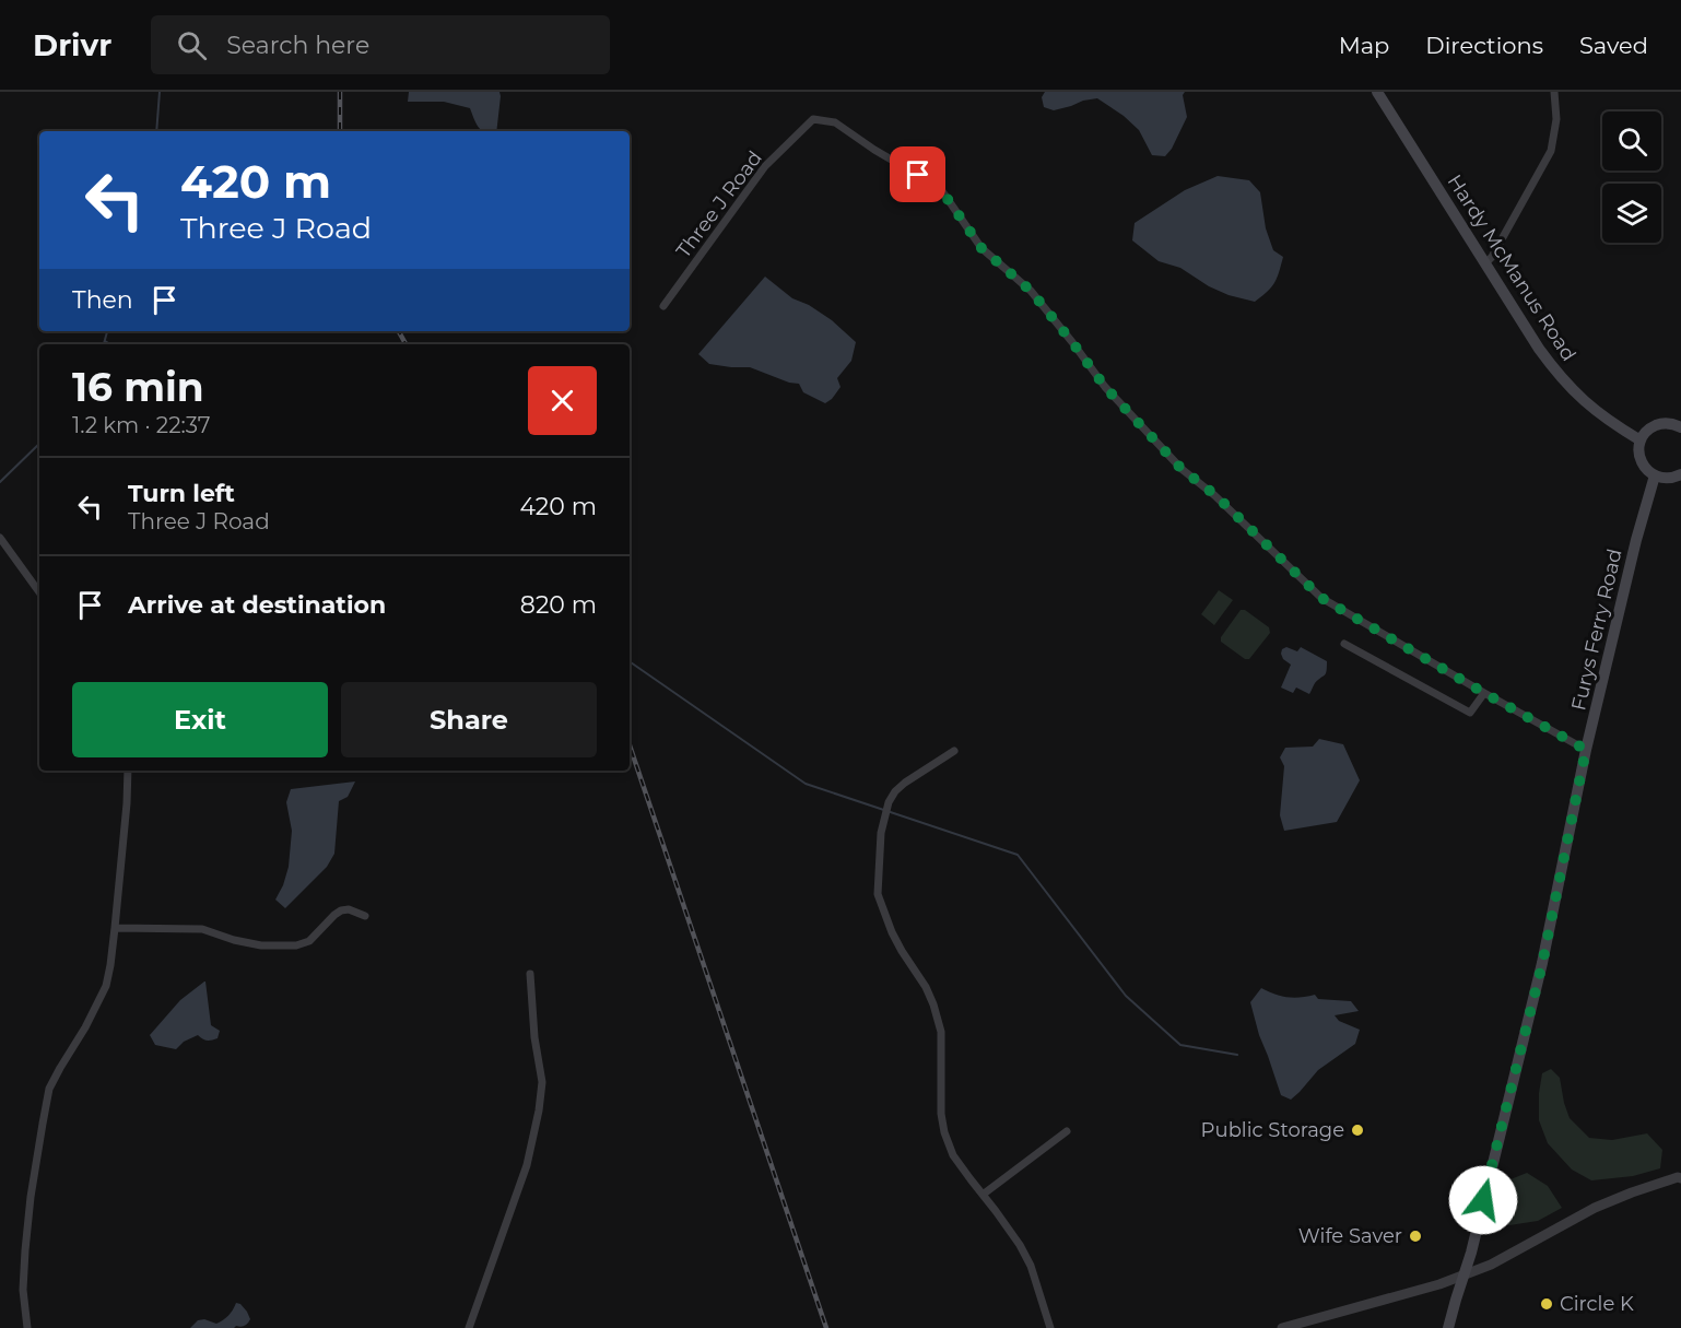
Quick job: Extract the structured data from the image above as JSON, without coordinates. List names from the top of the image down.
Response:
{
  "streets": {
    "main road": ["Hardy McManus Road", "Furys Ferry Road"],
    "street": ["Three J Road"]
  },
  "crossings": [
    ["Three J Road", "Furys Ferry Road"]
  ],
  "places": ["Public Storage", "Wife Saver", "Circle K"],
  "page": {
    "header": "Drivr",
    "search": "Search here",
    "nav": ["Map", "Directions", "Saved"],
    "turn": ["420 m", "Three J Road"],
    "then": "Then",
    "heading": ["16 min", "1.2 km · 22:37"],
    "list": [
      {
        "name": "Turn left",
        "note": "Three J Road",
        "value": "420 m"
      },
      {
        "name": "Arrive at destination",
        "value": "820 m"
      }
    ],
    "buttons": ["Exit", "Share"]
  }
}
